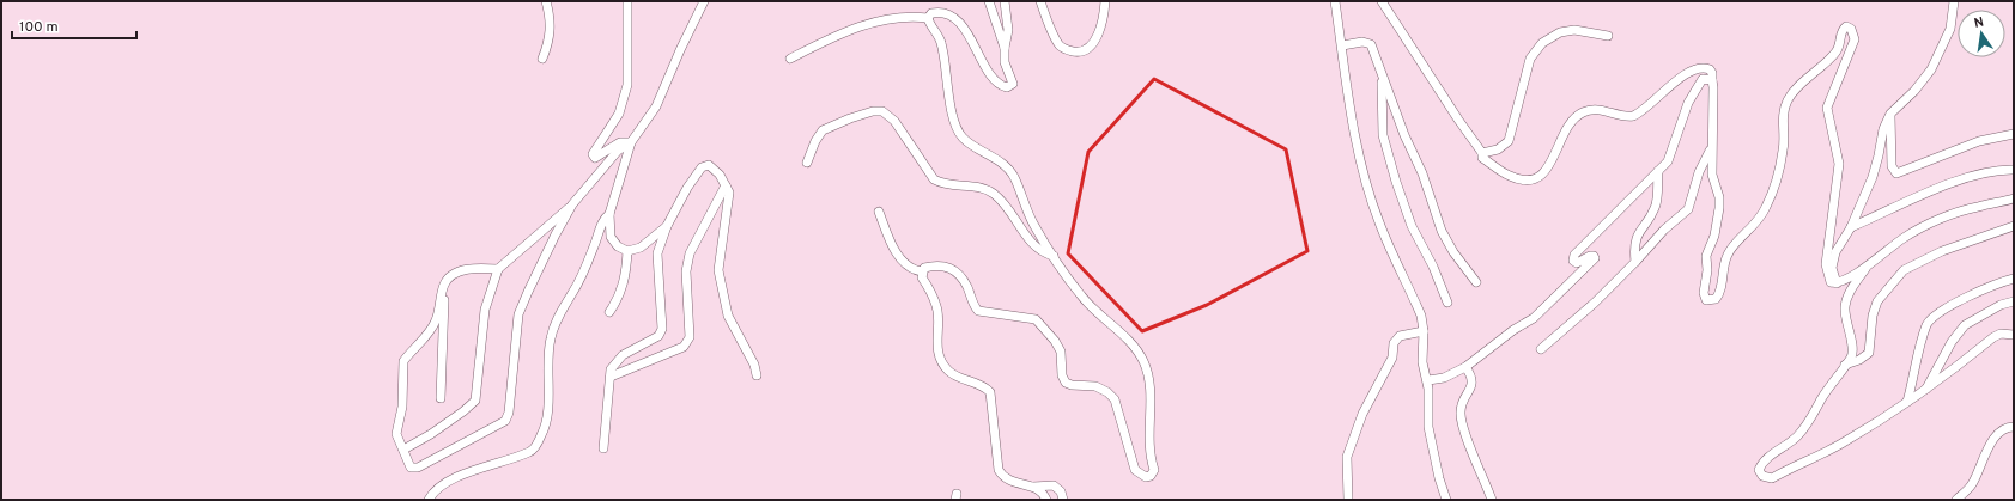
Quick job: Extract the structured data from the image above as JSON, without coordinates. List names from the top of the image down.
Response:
{
  "scale_bar": "100 m",
  "north": "top"
}
